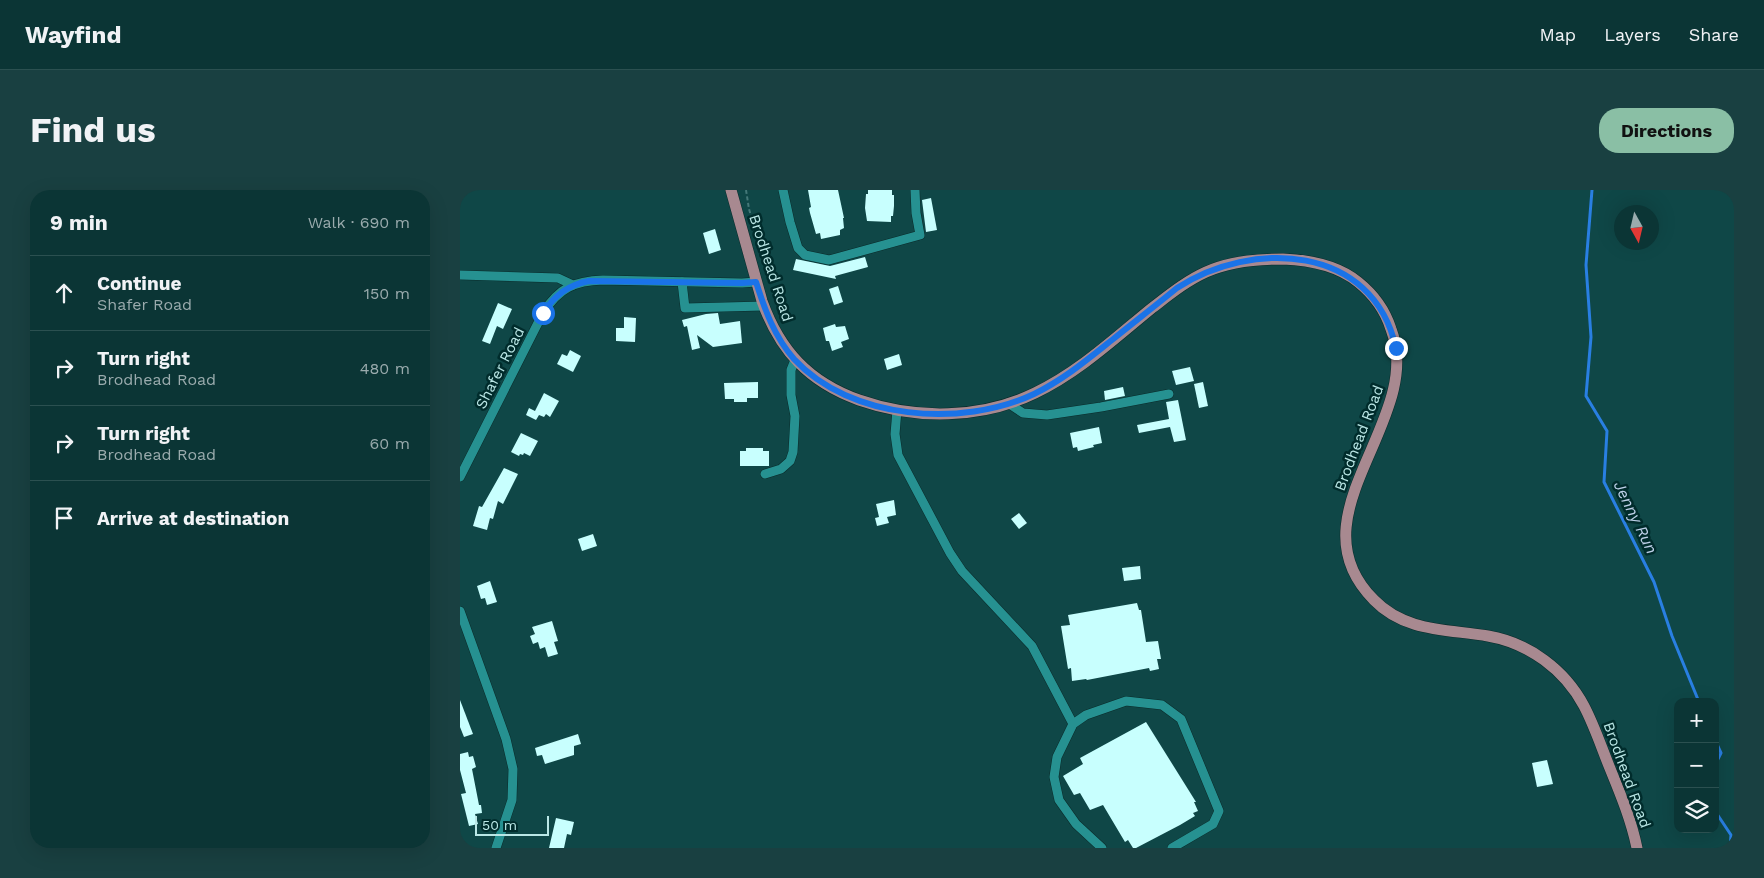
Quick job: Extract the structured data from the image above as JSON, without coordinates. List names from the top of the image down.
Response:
{
  "streets": {
    "main road": ["Brodhead Road"],
    "street": ["Shafer Road"]
  },
  "crossings": [
    ["Brodhead Road", "Shafer Road"]
  ],
  "water": ["Jenny Run"],
  "scale_bar": "50 m",
  "north": "bottom",
  "page": {
    "header": "Wayfind",
    "nav": ["Map", "Layers", "Share"],
    "buttons": "Directions",
    "title": "Find us",
    "heading": ["9 min", "Walk · 690 m"],
    "list": [
      ["Continue", "Shafer Road", "150 m"],
      ["Turn right", "Brodhead Road", "480 m"],
      ["Turn right", "Brodhead Road", "60 m"],
      "Arrive at destination"
    ],
    "map_buttons": ["+", "−"],
    "scale": "50 m"
  }
}
